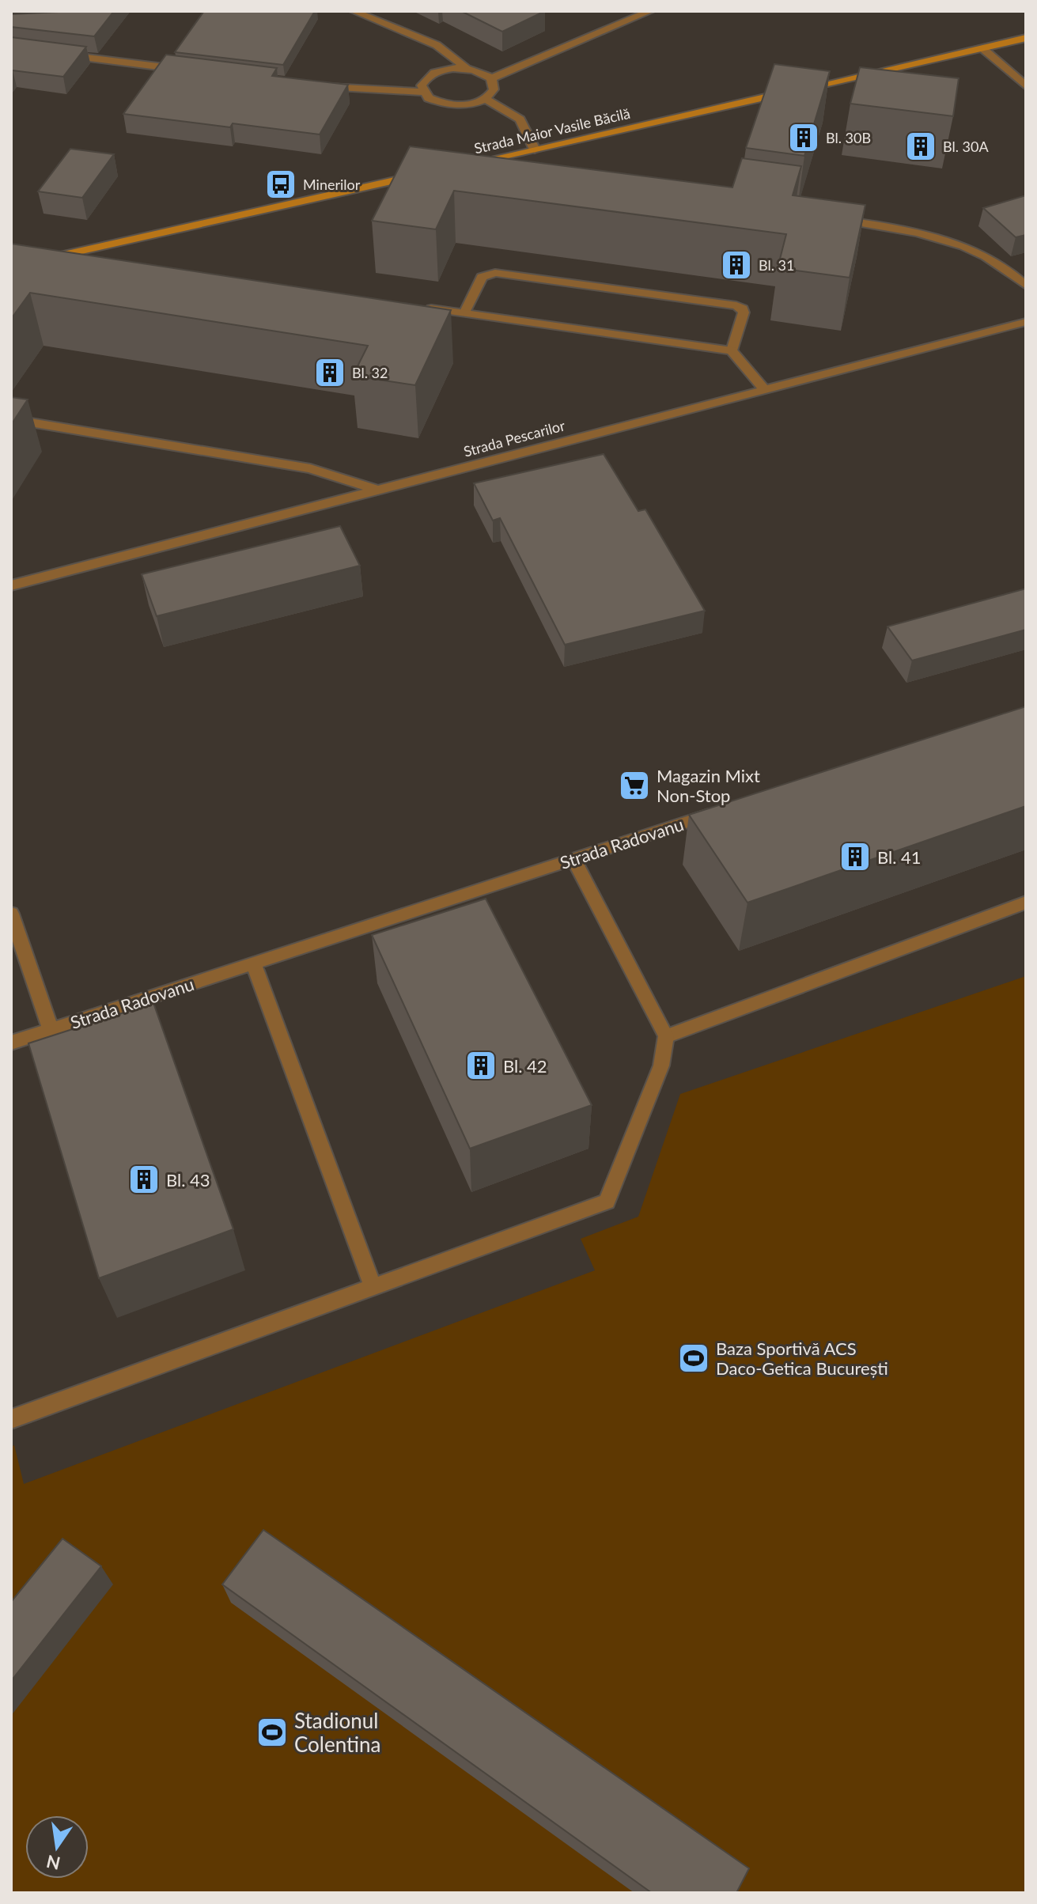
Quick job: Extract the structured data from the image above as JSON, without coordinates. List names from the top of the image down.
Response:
{
  "streets": {
    "street": ["Strada Maior Vasile Băcilă", "Strada Pescarilor", "Strada Radovanu"]
  },
  "places": {
    "building": [
      "Bl. 30B",
      "Bl. 30A",
      "Bl. 31",
      "Bl. 32",
      "Bl. 41",
      "Bl. 42",
      "Bl. 43"
    ],
    "bus stop": ["Minerilor"],
    "supermarket": ["Magazin Mixt Non-Stop"],
    "sports": ["Baza Sportivă ACS Daco-Getica București", "Stadionul Colentina"]
  },
  "north": "bottom"
}
